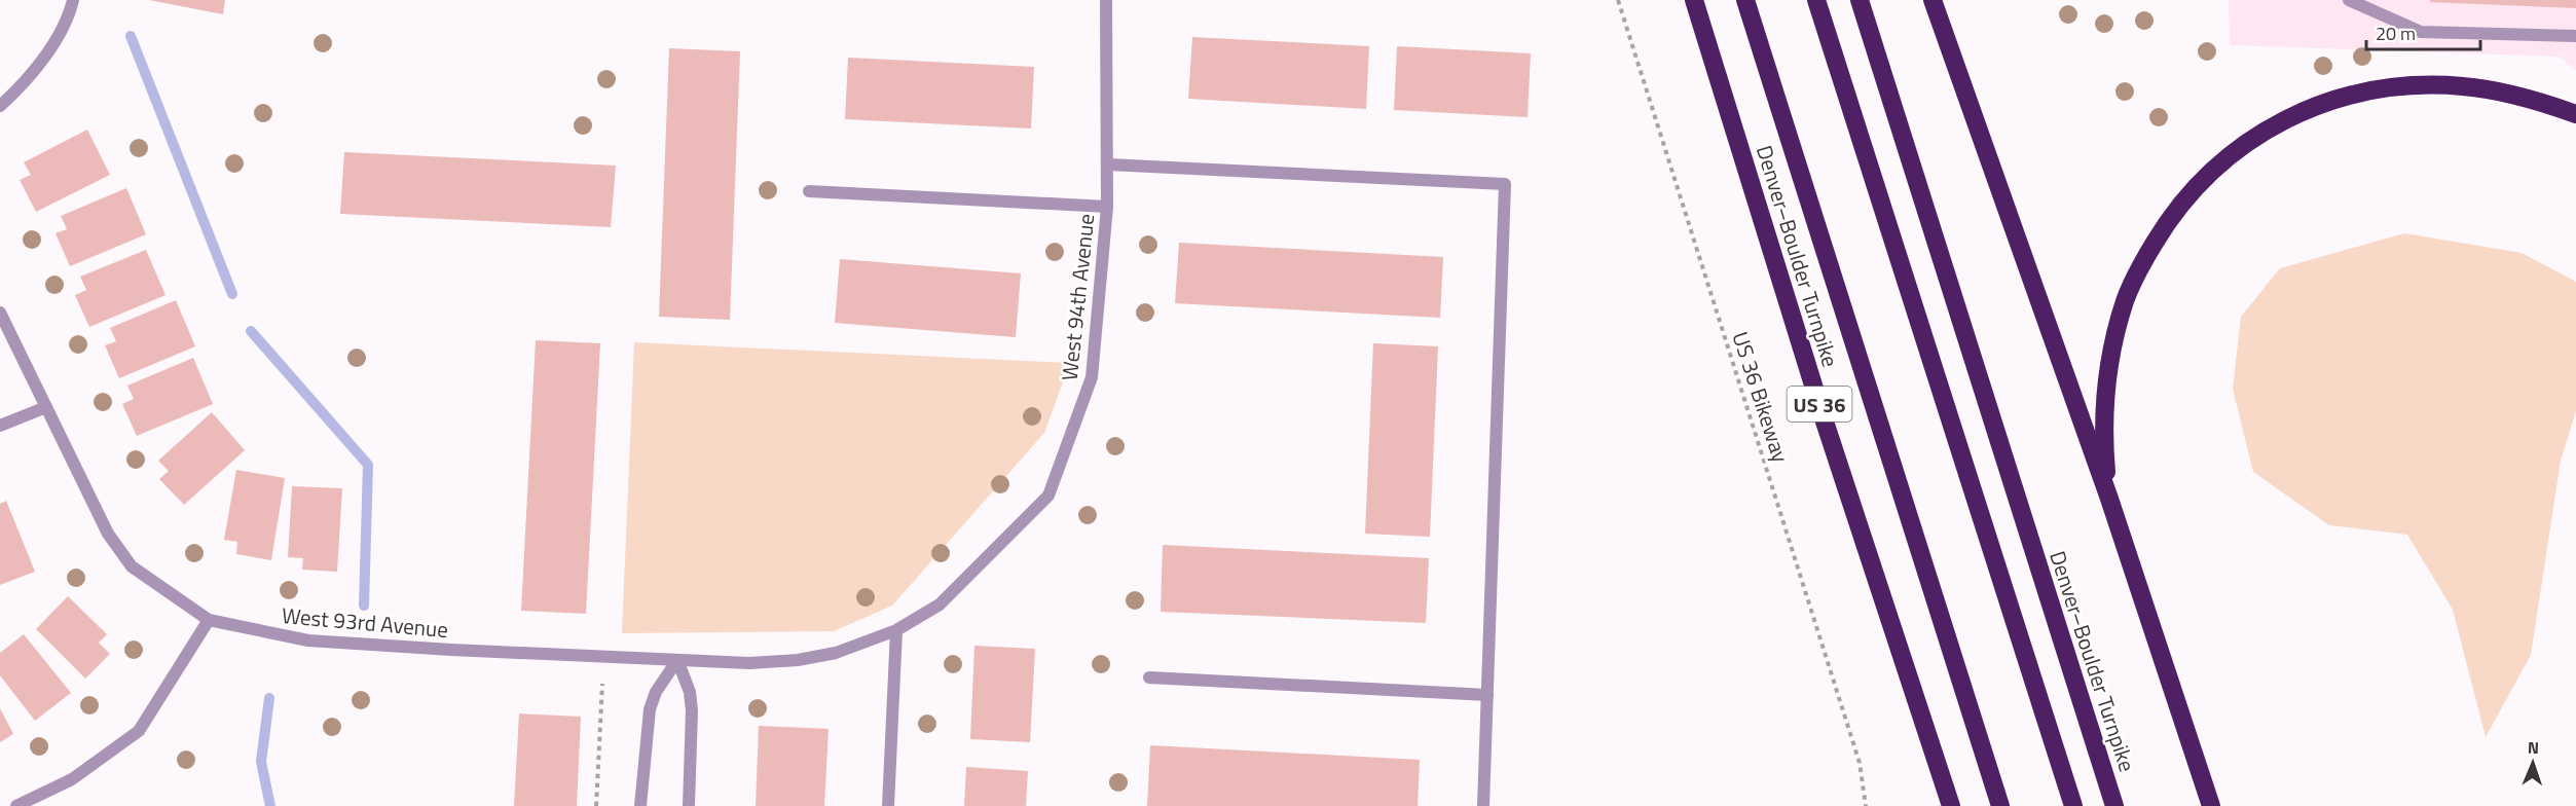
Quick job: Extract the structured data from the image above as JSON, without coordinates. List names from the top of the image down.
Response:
{
  "streets": {
    "highway": ["Denver–Boulder Turnpike", "US 36"],
    "street": ["West 94th Avenue", "West 93rd Avenue"],
    "path": ["US 36 Bikeway"]
  },
  "crossings": [
    ["West 94th Avenue", "West 93rd Avenue"]
  ],
  "scale_bar": "20 m",
  "north": "top"
}
